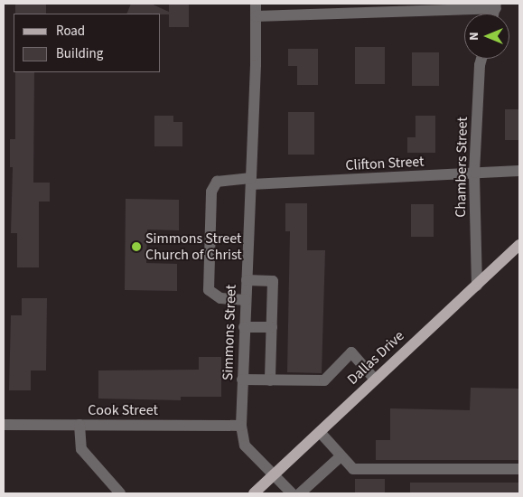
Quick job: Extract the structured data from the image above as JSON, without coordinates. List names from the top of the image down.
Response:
{
  "streets": {
    "main road": ["Dallas Drive"],
    "street": [
      "Clifton Street",
      "Chambers Street",
      "Simmons Street",
      "Cook Street"
    ]
  },
  "crossings": [
    ["Clifton Street", "Chambers Street"],
    ["Clifton Street", "Simmons Street"],
    ["Chambers Street", "Dallas Drive"],
    ["Simmons Street", "Dallas Drive"],
    ["Simmons Street", "Cook Street"]
  ],
  "places": ["Simmons Street Church of Christ"],
  "legend": ["Road", "Building"],
  "north": "left"
}
